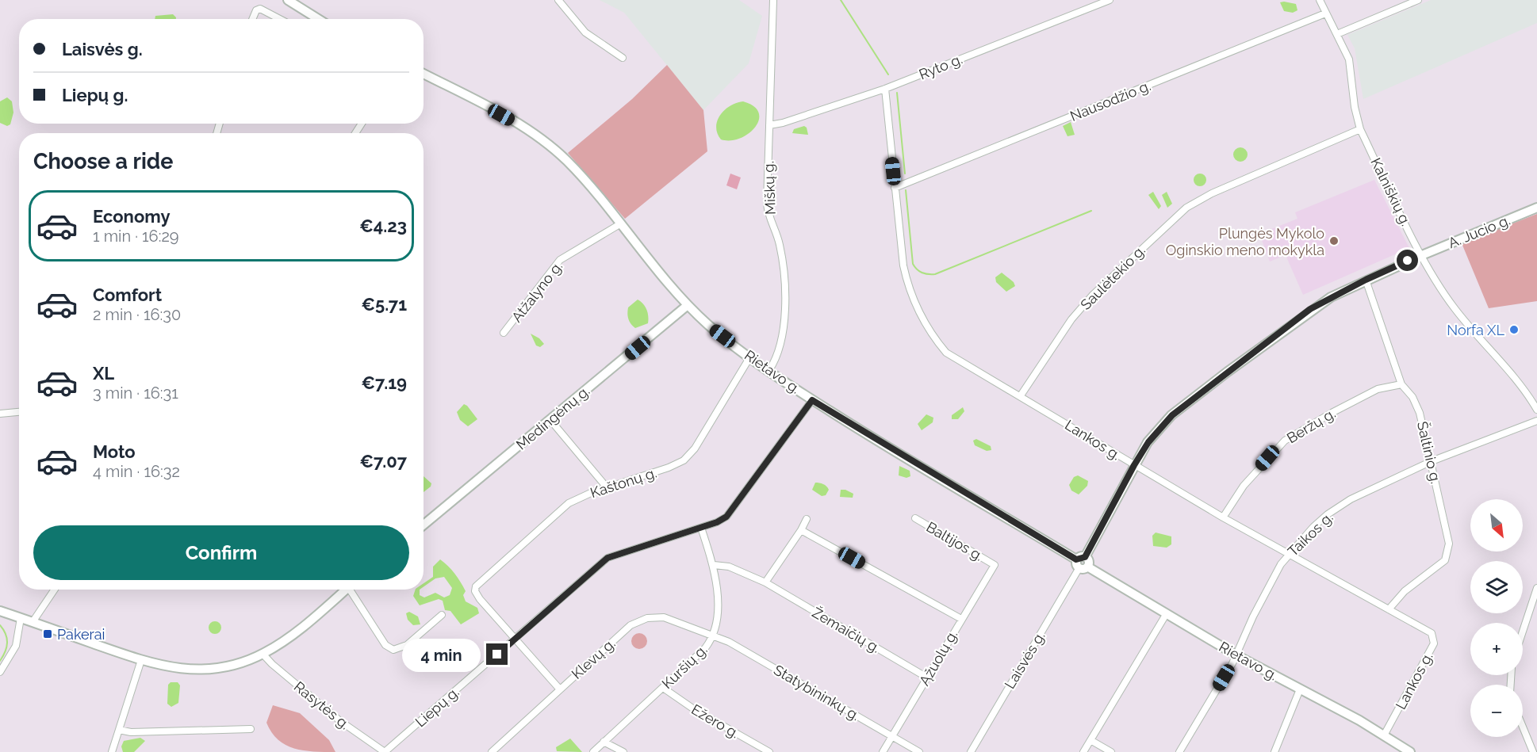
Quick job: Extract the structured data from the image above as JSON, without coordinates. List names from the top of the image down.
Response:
{
  "streets": {
    "street": [
      "Ryto g.",
      "Nausodžio g.",
      "Miškų g.",
      "Kalniškių g.",
      "A. Jucio g.",
      "Saulėtekio g.",
      "Atžalyno g.",
      "Rietavo g.",
      "Medingėnų g.",
      "Beržų g.",
      "Lankos g.",
      "Šaltinio g.",
      "Kaštonų g.",
      "Taikos g.",
      "Baltijos g.",
      "Žemaičių g.",
      "Ąžuolų g.",
      "Klevų g.",
      "Laisvės g.",
      "Kuršių g.",
      "Statybininkų g.",
      "Rasytės g.",
      "Liepų g.",
      "Ežero g."
    ]
  },
  "crossings": [
    ["Ryto g.", "Miškų g."],
    ["Ryto g.", "Lankos g."],
    ["Nausodžio g.", "Kalniškių g."],
    ["Nausodžio g.", "Lankos g."],
    ["Miškų g.", "Rietavo g."],
    ["Kalniškių g.", "A. Jucio g."],
    ["Kalniškių g.", "Saulėtekio g."],
    ["Saulėtekio g.", "Lankos g."],
    ["Atžalyno g.", "Rietavo g."],
    ["Rietavo g.", "Medingėnų g."],
    ["Rietavo g.", "Lankos g."],
    ["Rietavo g.", "Kaštonų g."],
    ["Rietavo g.", "Taikos g."],
    ["Rietavo g.", "Laisvės g."],
    ["Rietavo g.", "Liepų g."],
    ["Beržų g.", "Lankos g."],
    ["Beržų g.", "Šaltinio g."],
    ["Lankos g.", "Šaltinio g."],
    ["Lankos g.", "Taikos g."],
    ["Šaltinio g.", "Taikos g."],
    ["Kaštonų g.", "Liepų g."],
    ["Baltijos g.", "Ąžuolų g."],
    ["Žemaičių g.", "Ąžuolų g."],
    ["Žemaičių g.", "Kuršių g."],
    ["Ąžuolų g.", "Statybininkų g."],
    ["Klevų g.", "Kuršių g."],
    ["Klevų g.", "Statybininkų g."],
    ["Kuršių g.", "Statybininkų g."],
    ["Kuršių g.", "Liepų g."],
    ["Kuršių g.", "Ežero g."],
    ["Rasytės g.", "Liepų g."]
  ],
  "places": {
    "other": ["Plungės Mykolo Oginskio meno mokykla", "Norfa XL"],
    "transit": ["Pakerai"]
  },
  "north": "bottom right",
  "page": {
    "banner": ["Laisvės g.", "Liepų g."],
    "heading": "Choose a ride",
    "list": [
      {
        "name": "Economy",
        "note": "1 min · 16:29",
        "value": "€4.23"
      },
      {
        "name": "Comfort",
        "note": "2 min · 16:30",
        "value": "€5.71"
      },
      {
        "name": "XL",
        "note": "3 min · 16:31",
        "value": "€7.19"
      },
      {
        "name": "Moto",
        "note": "4 min · 16:32",
        "value": "€7.07"
      }
    ],
    "map_buttons": ["+", "−"],
    "buttons": "Confirm",
    "bubble": "4 min"
  }
}
